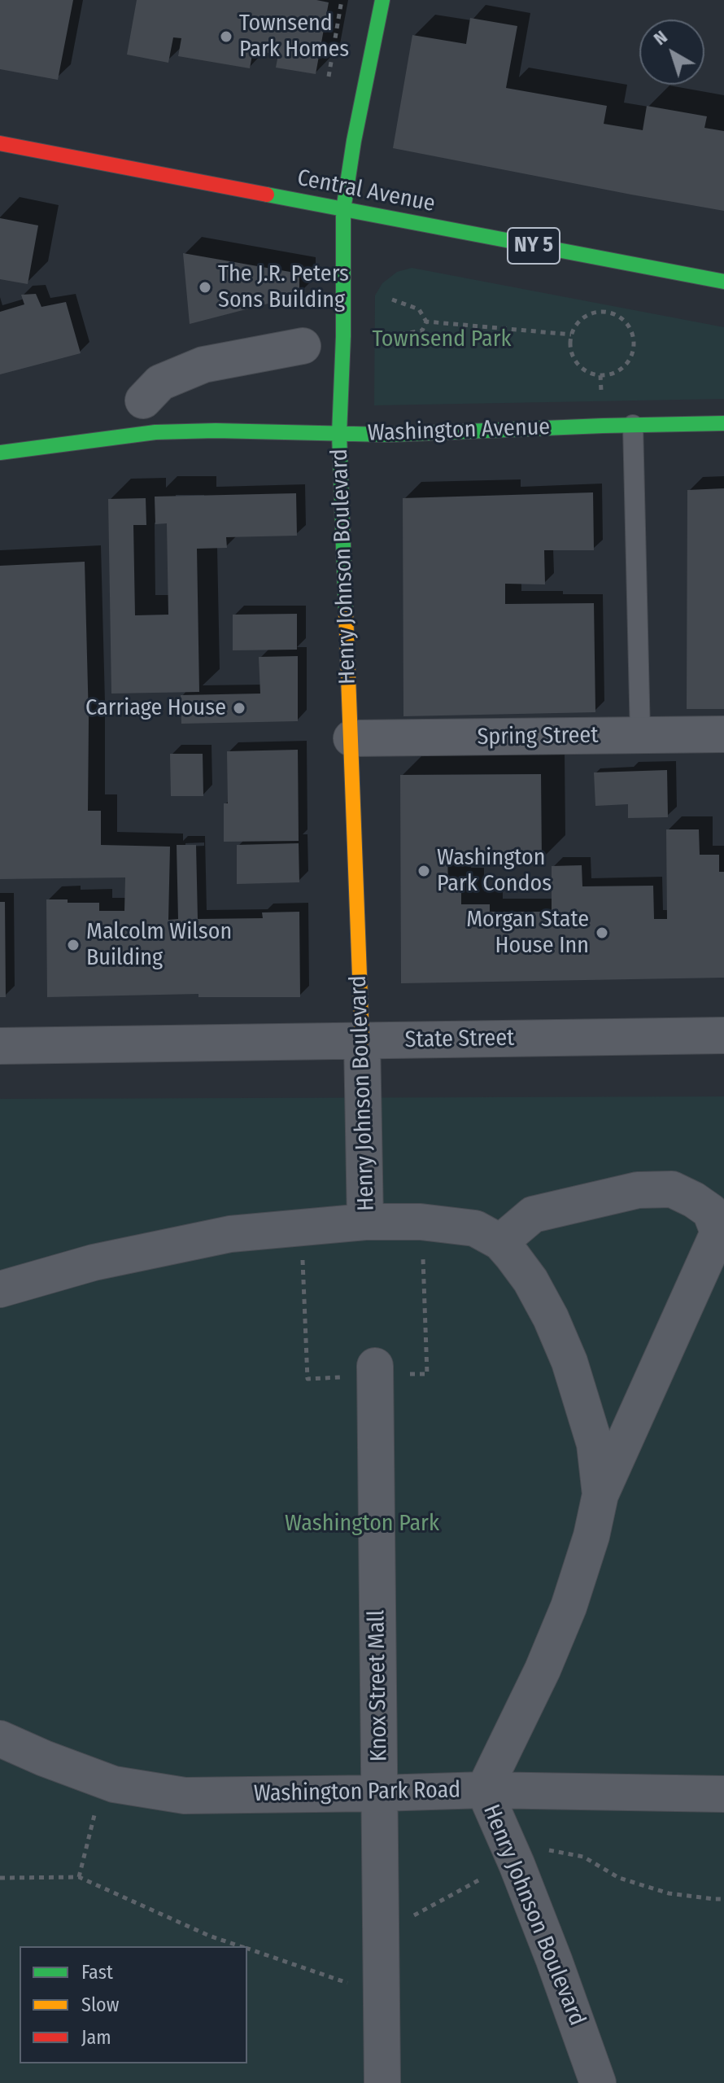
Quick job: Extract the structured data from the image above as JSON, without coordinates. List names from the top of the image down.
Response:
{
  "streets": {
    "main road": [
      "Central Avenue",
      "NY 5",
      "Washington Avenue",
      "Henry Johnson Boulevard"
    ],
    "street": [
      "Spring Street",
      "State Street",
      "Knox Street Mall",
      "Washington Park Road"
    ]
  },
  "crossings": [
    ["Central Avenue", "Henry Johnson Boulevard"],
    ["Washington Avenue", "Henry Johnson Boulevard"],
    ["Henry Johnson Boulevard", "Spring Street"],
    ["Henry Johnson Boulevard", "State Street"],
    ["Henry Johnson Boulevard", "Washington Park Road"],
    ["Knox Street Mall", "Washington Park Road"]
  ],
  "parks": ["Townsend Park", "Washington Park"],
  "places": [
    "Townsend Park Homes",
    "The J.R. Peters Sons Building",
    "Carriage House",
    "Washington Park Condos",
    "Morgan State House Inn",
    "Malcolm Wilson Building"
  ],
  "legend": ["Fast", "Slow", "Jam"],
  "north": "top left"
}
